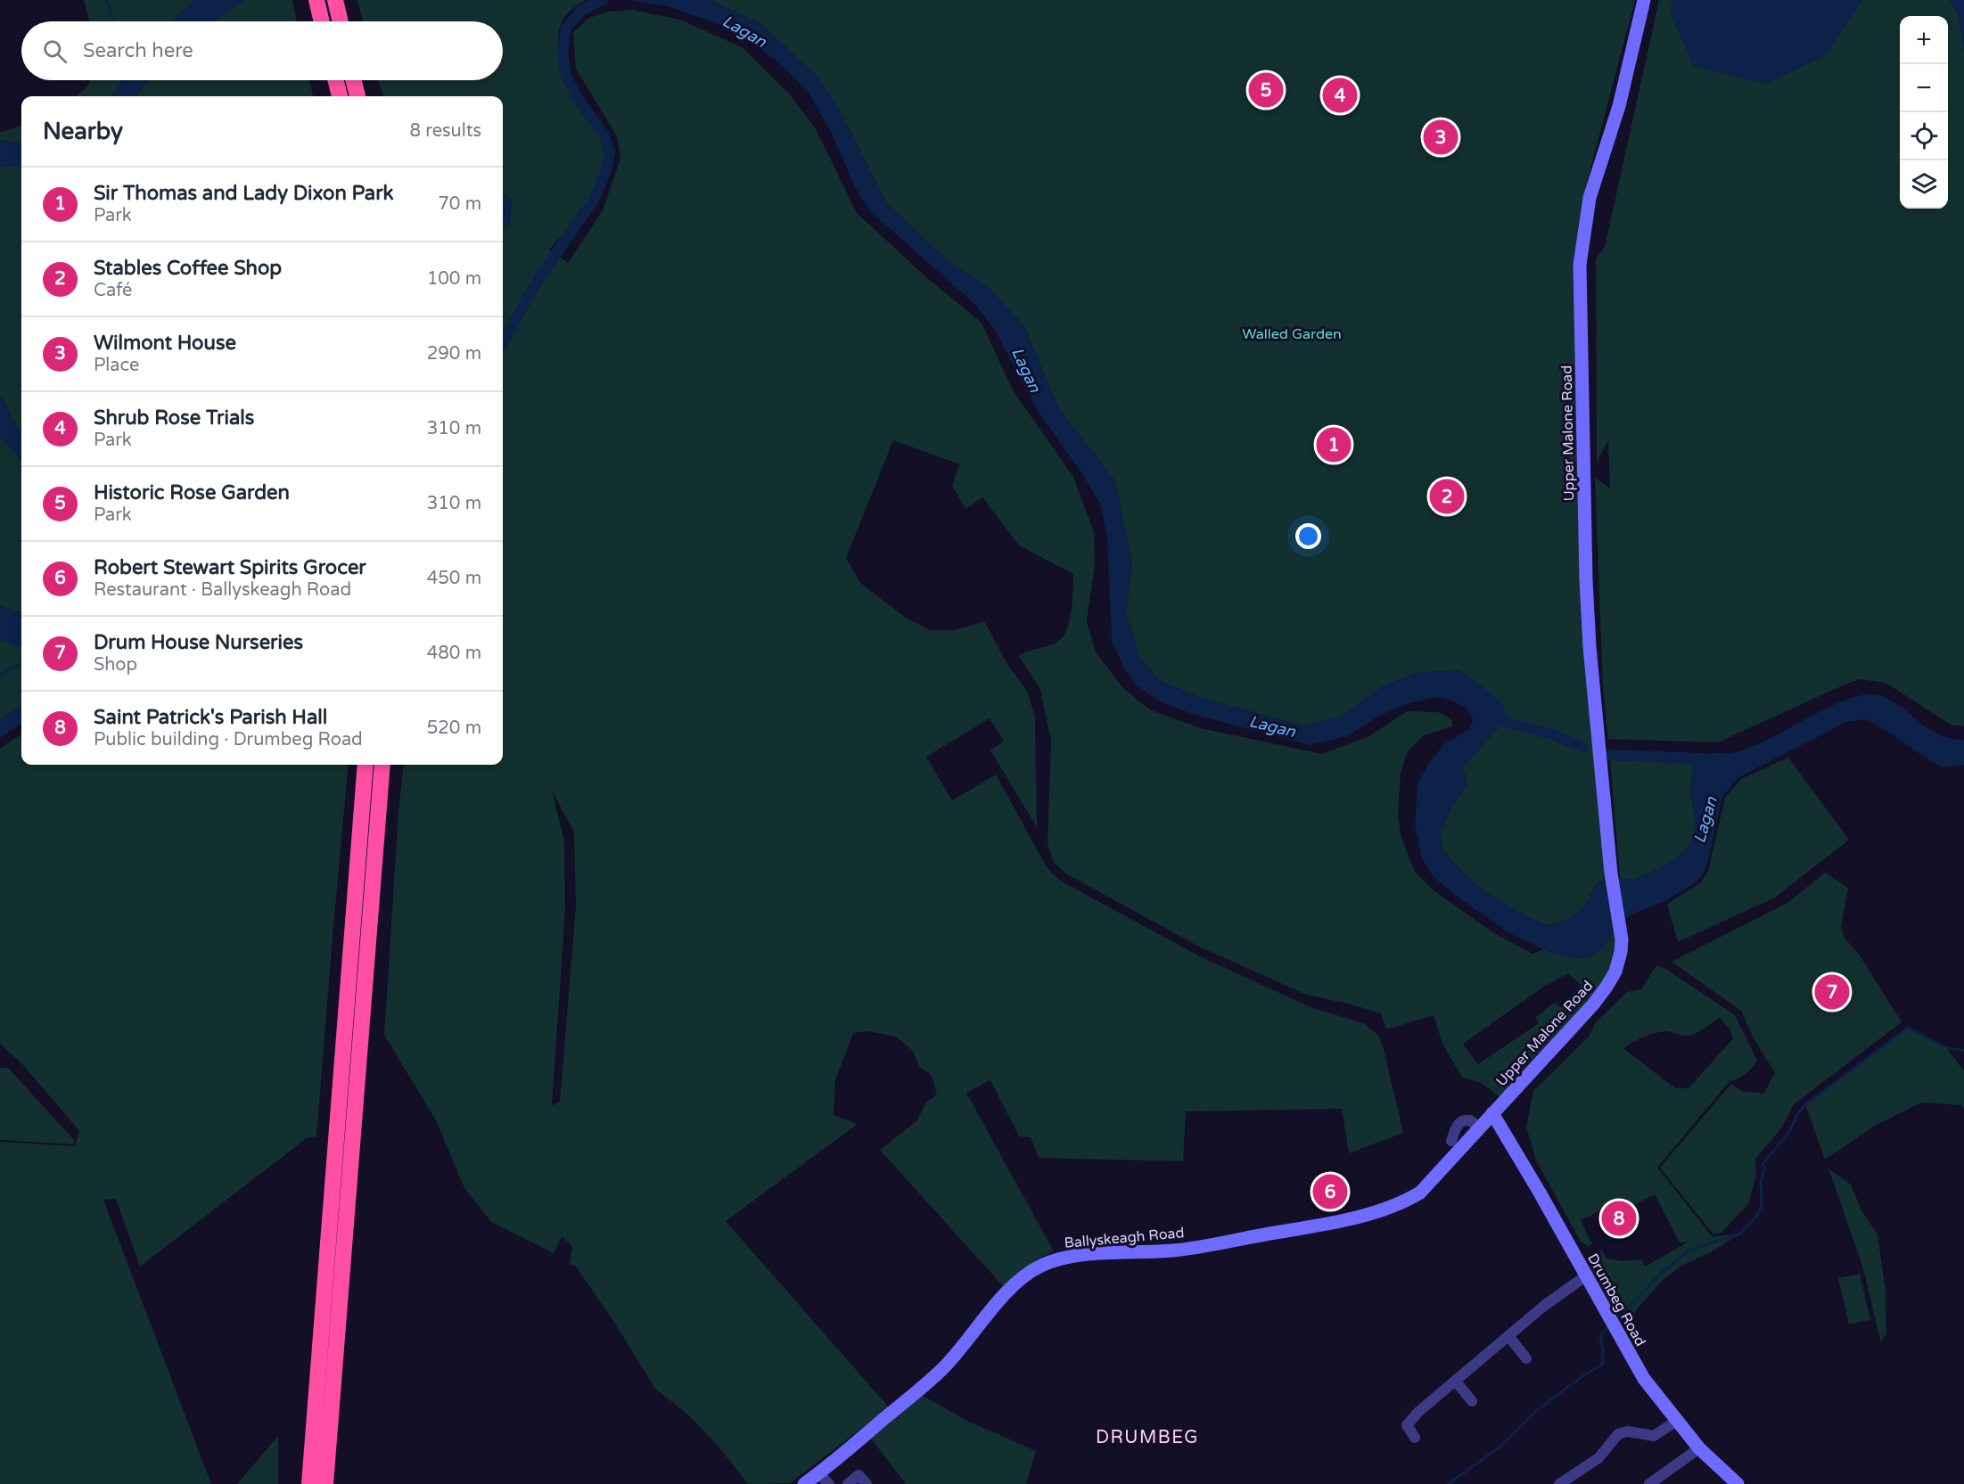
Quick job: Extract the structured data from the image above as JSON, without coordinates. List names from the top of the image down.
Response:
{
  "streets": {
    "main road": ["Upper Malone Road", "Ballyskeagh Road", "Drumbeg Road"]
  },
  "crossings": [
    ["Upper Malone Road", "Ballyskeagh Road"],
    ["Upper Malone Road", "Drumbeg Road"],
    ["Ballyskeagh Road", "Drumbeg Road"]
  ],
  "districts": ["DRUMBEG"],
  "water": ["Lagan"],
  "parks": ["Walled Garden"],
  "page": {
    "map_buttons": ["+", "−"],
    "search": "Search here",
    "pins": [
      "5",
      "4",
      "3",
      "1",
      "2",
      "7",
      "6",
      "8"
    ],
    "heading": ["Nearby", "8 results"],
    "list": [
      {
        "mark": "1",
        "name": "Sir Thomas and Lady Dixon Park",
        "note": "Park",
        "value": "70 m"
      },
      {
        "mark": "2",
        "name": "Stables Coffee Shop",
        "note": "Café",
        "value": "100 m"
      },
      {
        "mark": "3",
        "name": "Wilmont House",
        "note": "Place",
        "value": "290 m"
      },
      {
        "mark": "4",
        "name": "Shrub Rose Trials",
        "note": "Park",
        "value": "310 m"
      },
      {
        "mark": "5",
        "name": "Historic Rose Garden",
        "note": "Park",
        "value": "310 m"
      },
      {
        "mark": "6",
        "name": "Robert Stewart Spirits Grocer",
        "note": "Restaurant · Ballyskeagh Road",
        "value": "450 m"
      },
      {
        "mark": "7",
        "name": "Drum House Nurseries",
        "note": "Shop",
        "value": "480 m"
      },
      {
        "mark": "8",
        "name": "Saint Patrick's Parish Hall",
        "note": "Public building · Drumbeg Road",
        "value": "520 m"
      }
    ]
  }
}
